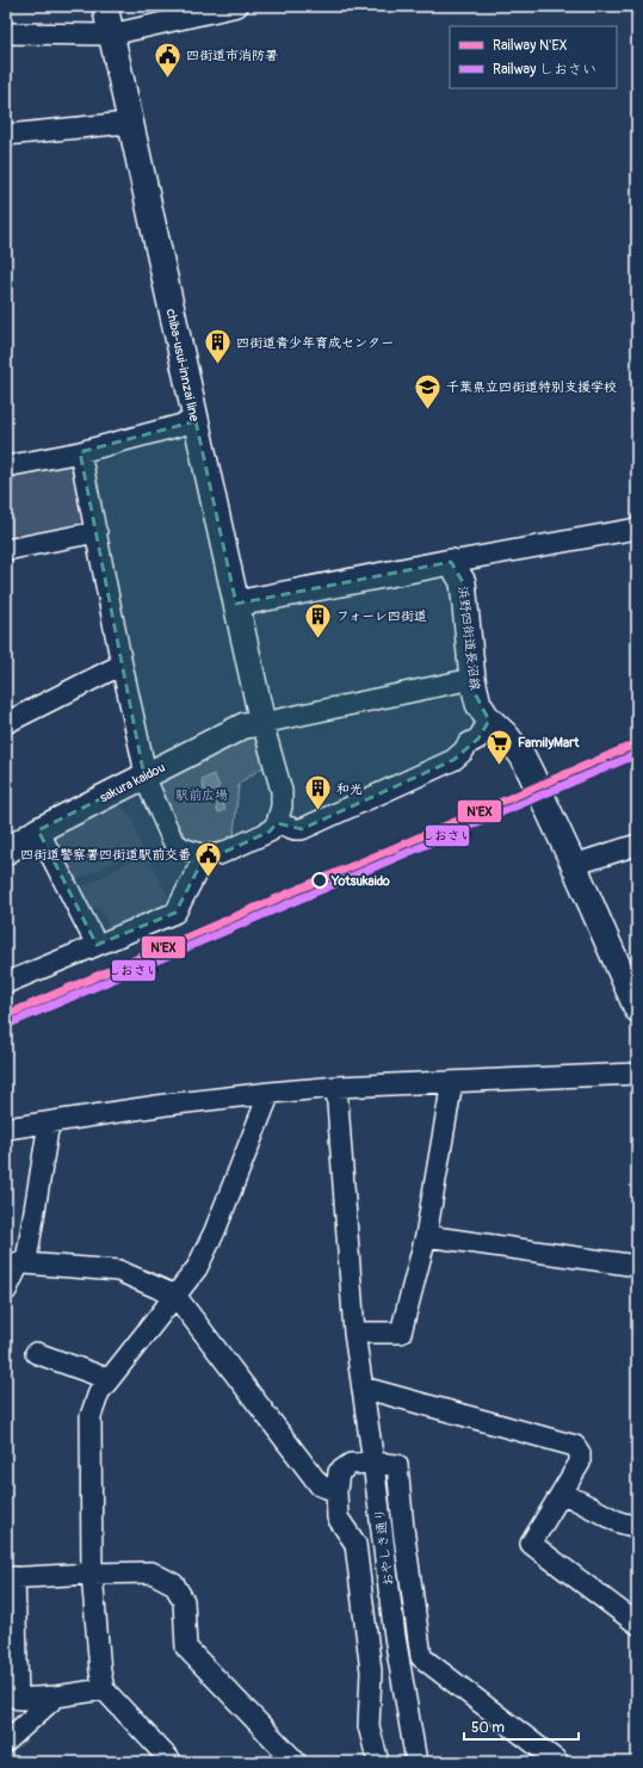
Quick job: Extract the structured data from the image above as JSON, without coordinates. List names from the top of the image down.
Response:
{
  "streets": {
    "main road": ["chiba-usui-innzai line", "浜野四街道長沼線", "sakura kaidou"],
    "street": ["おやしき通り"]
  },
  "crossings": [
    ["chiba-usui-innzai line", "sakura kaidou"]
  ],
  "parks": ["駅前広場"],
  "places": {
    "public building": ["四街道市消防署", "四街道警察署四街道駅前交番"],
    "building": ["四街道青少年育成センター", "フォーレ四街道", "和光"],
    "school or university": ["千葉県立四街道特別支援学校"],
    "supermarket": ["FamilyMart"],
    "other": ["Yotsukaido"]
  },
  "lines": ["rail line N'EX", "rail line しおさい"],
  "legend": ["Railway N'EX", "Railway しおさい"],
  "scale_bar": "50 m"
}
